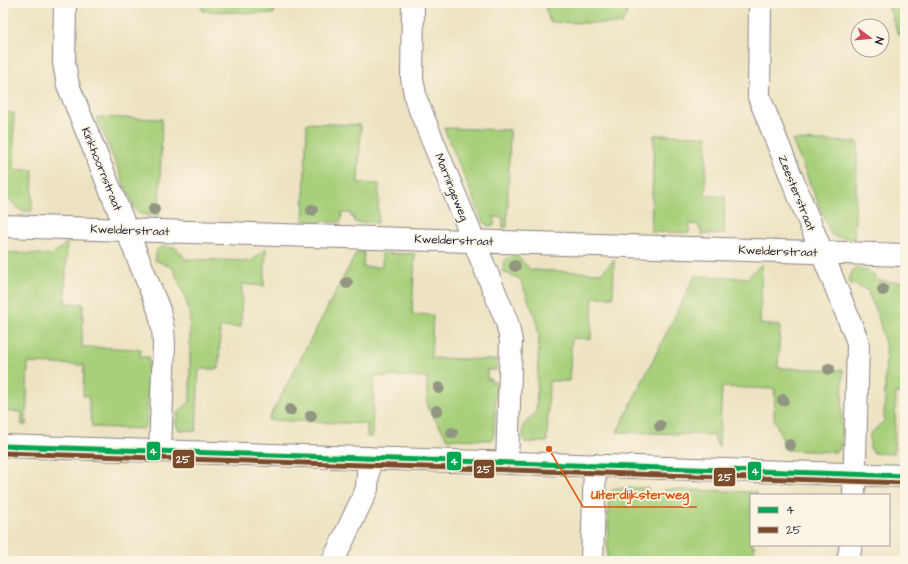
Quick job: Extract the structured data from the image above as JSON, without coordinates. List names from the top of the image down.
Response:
{
  "streets": {
    "street": [
      "Kinkhoornstraat",
      "Marningeweg",
      "Zeesterstraat",
      "Kwelderstraat"
    ]
  },
  "crossings": [
    ["Kinkhoornstraat", "Kwelderstraat"],
    ["Marningeweg", "Kwelderstraat"],
    ["Zeesterstraat", "Kwelderstraat"]
  ],
  "places": ["Uiterdijksterweg"],
  "lines": ["transit line 4", "transit line 25"],
  "legend": ["4", "25"],
  "north": "right"
}
